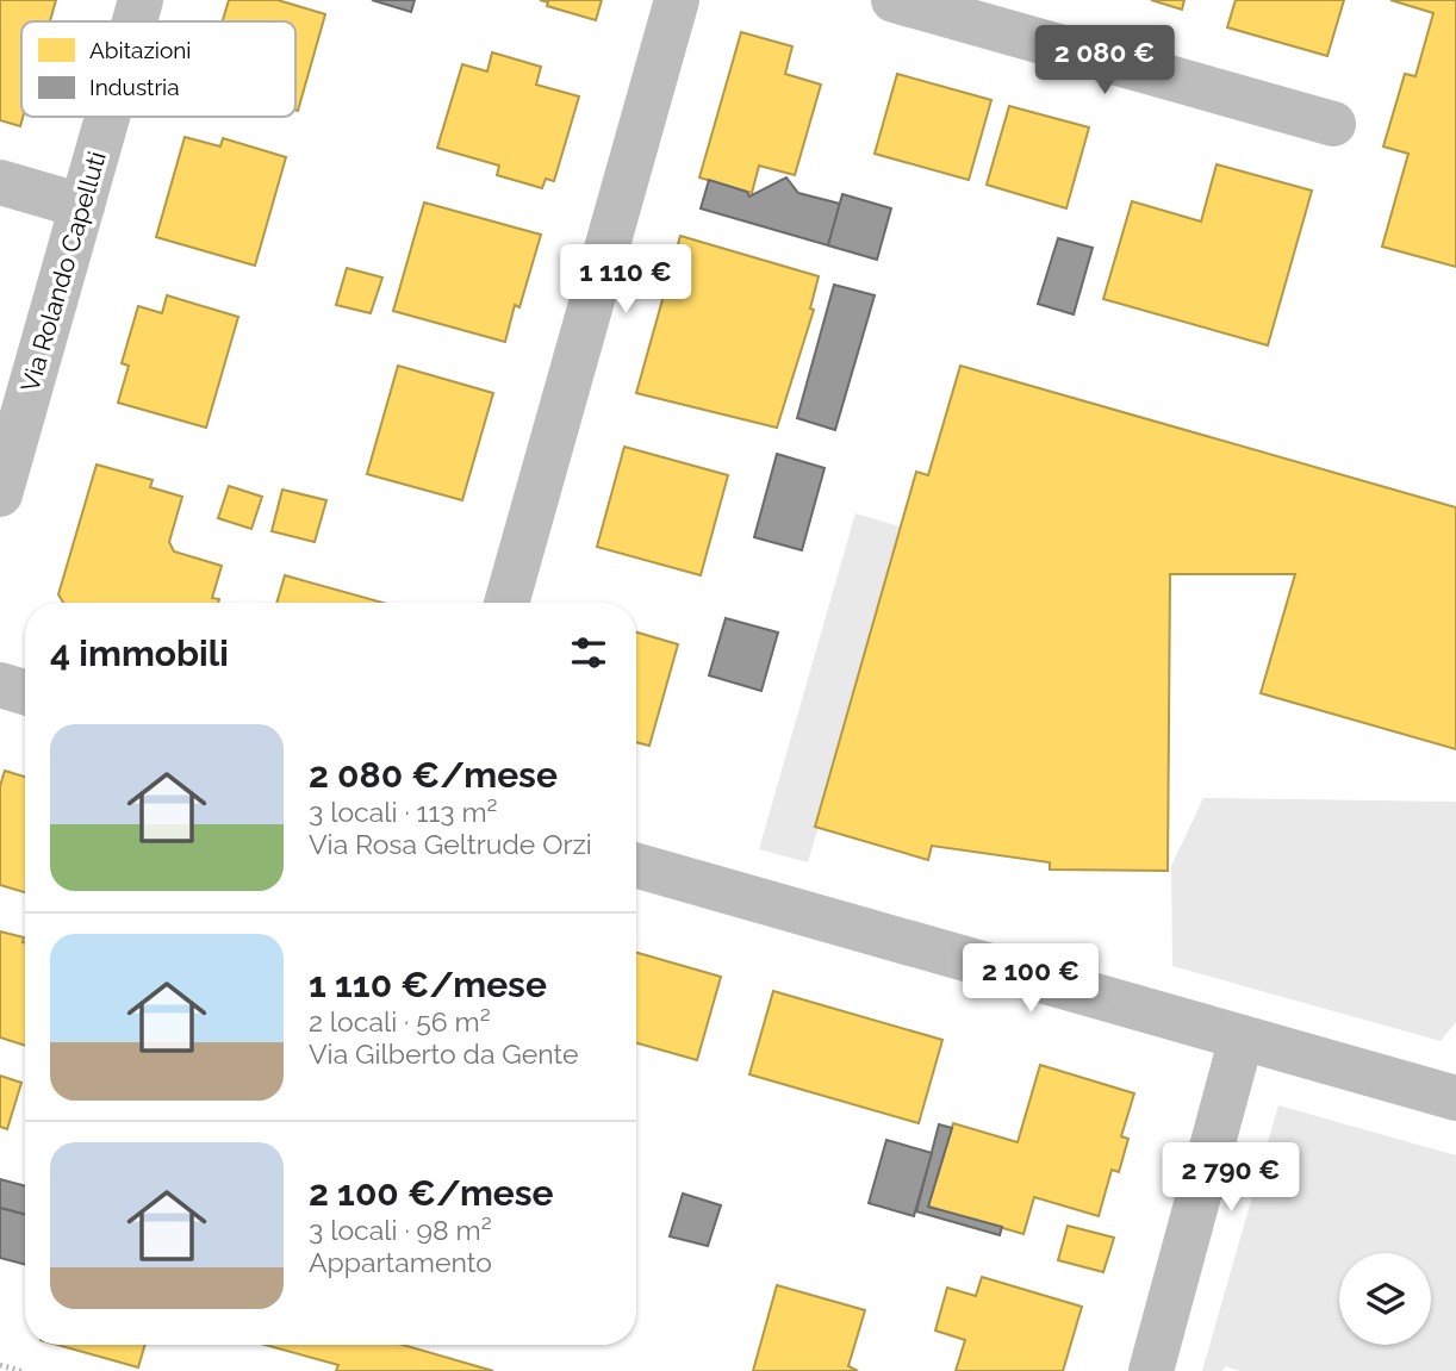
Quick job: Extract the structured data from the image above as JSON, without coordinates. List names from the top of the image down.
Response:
{
  "streets": {
    "street": ["Via Rolando Capelluti"]
  },
  "legend": ["Abitazioni", "Industria"],
  "page": {
    "price": [
      "2 080 €",
      "1 110 €",
      "2 100 €",
      "2 790 €"
    ],
    "heading": "4 immobili",
    "list": [
      {
        "name": "2 080 €/mese",
        "note": "3 locali · 113 m² · Via Rosa Geltrude Orzi"
      },
      {
        "name": "1 110 €/mese",
        "note": "2 locali · 56 m² · Via Gilberto da Gente"
      },
      {
        "name": "2 100 €/mese",
        "note": "3 locali · 98 m² · Appartamento"
      }
    ]
  }
}
